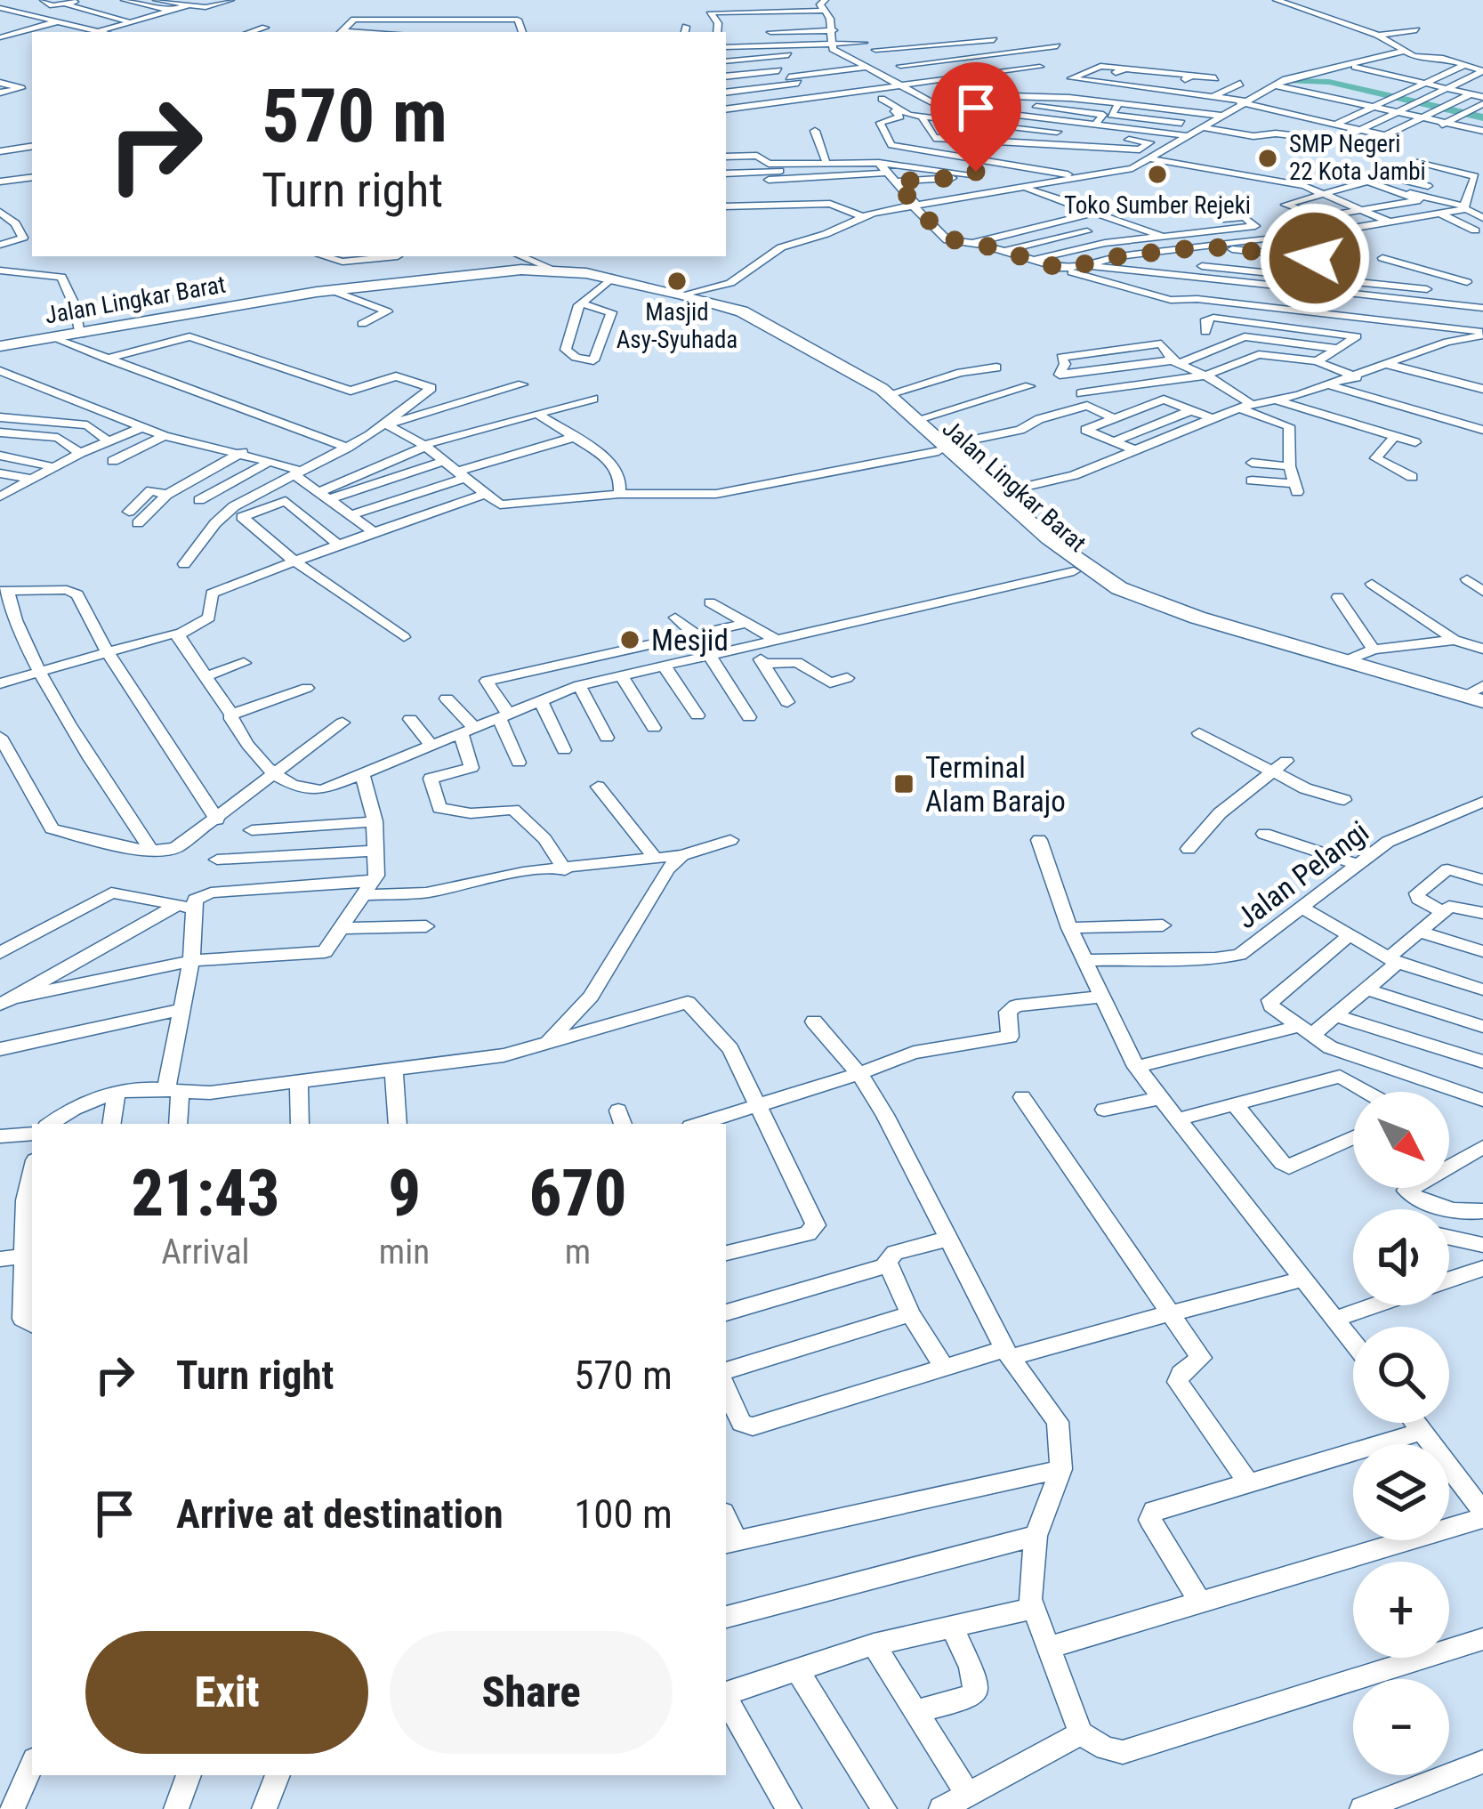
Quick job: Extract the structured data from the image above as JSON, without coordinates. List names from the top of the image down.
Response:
{
  "streets": {
    "highway": ["Jalan Lingkar Barat"],
    "street": ["Jalan Pelangi"]
  },
  "places": {
    "other": [
      "SMP Negeri 22 Kota Jambi",
      "Toko Sumber Rejeki",
      "Masjid Asy-Syuhada",
      "Mesjid"
    ],
    "transit": ["Terminal Alam Barajo"]
  },
  "north": "bottom right",
  "page": {
    "turn": ["570 m", "Turn right"],
    "map_buttons": ["+", "−"],
    "eta": [
      "21:43",
      "Arrival",
      "9",
      "min",
      "670",
      "m"
    ],
    "list": [
      {
        "name": "Turn right",
        "value": "570 m"
      },
      {
        "name": "Arrive at destination",
        "value": "100 m"
      }
    ],
    "buttons": ["Exit", "Share"]
  }
}
